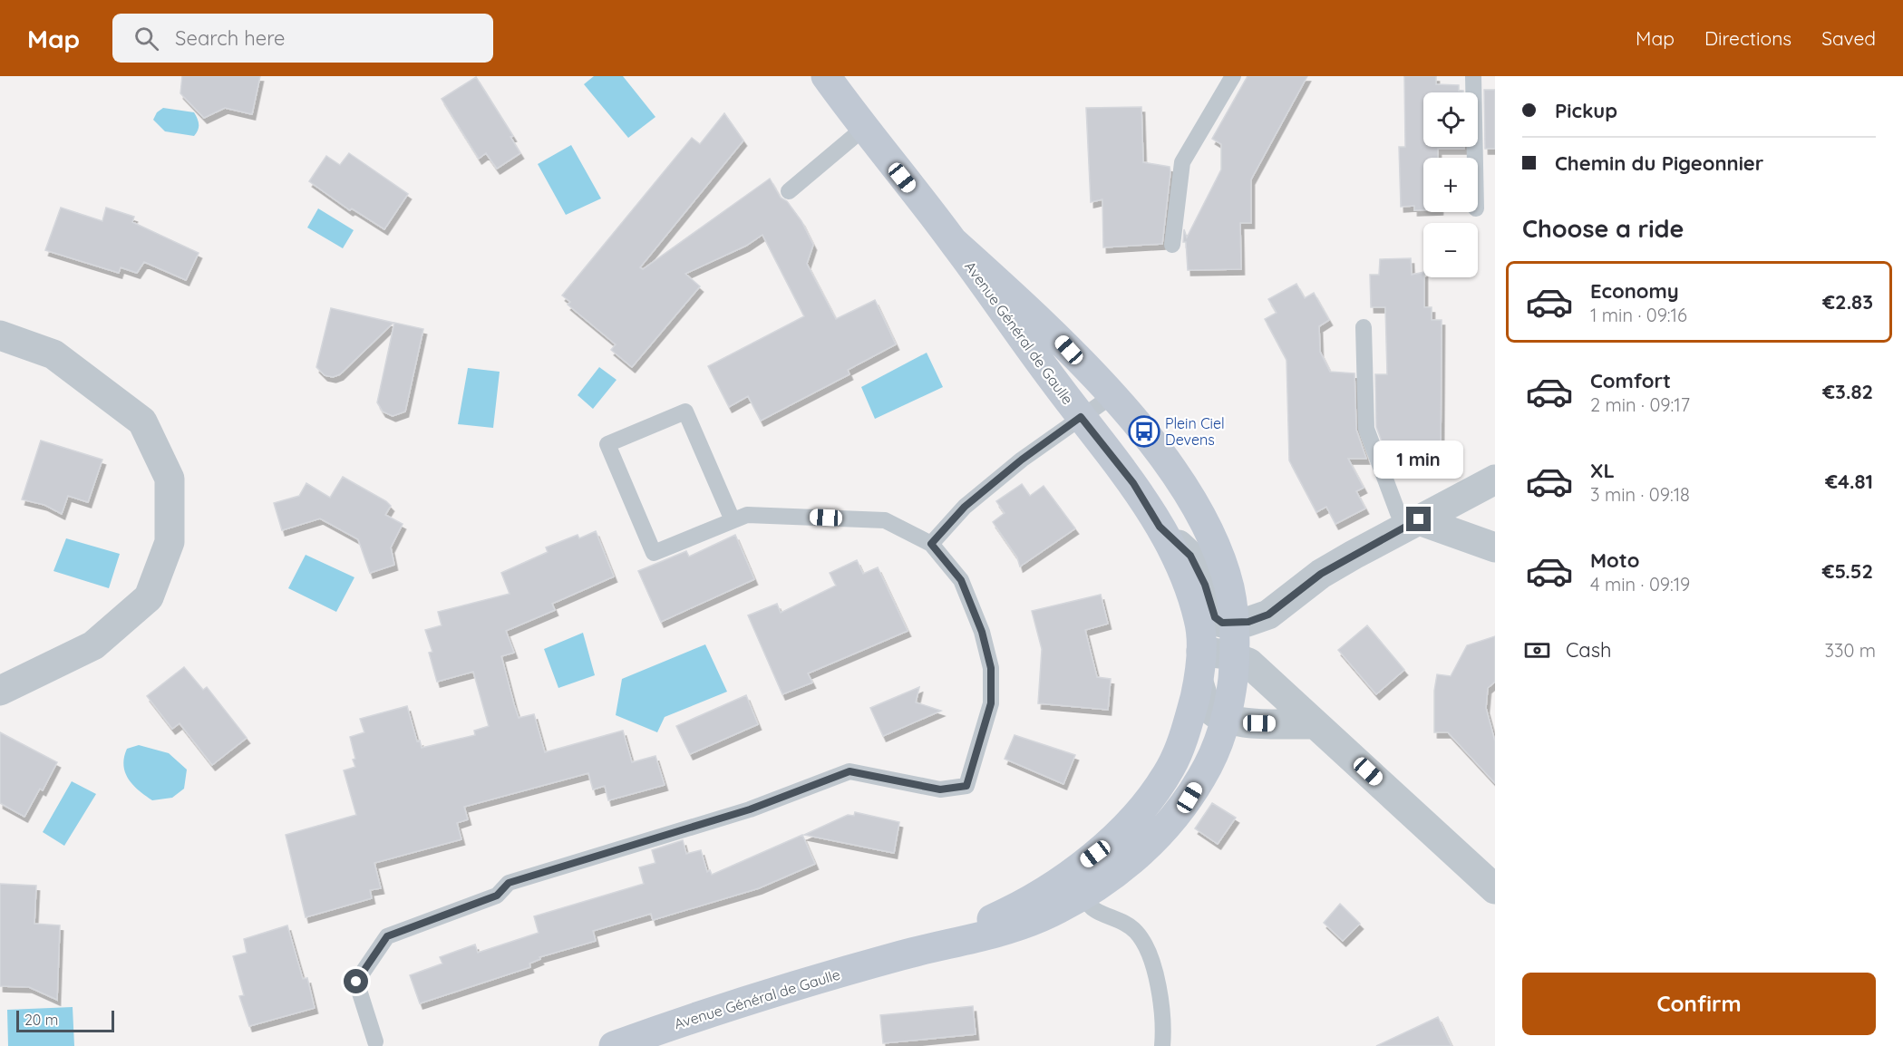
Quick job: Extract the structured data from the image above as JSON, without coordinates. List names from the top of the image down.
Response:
{
  "streets": {
    "main road": ["Avenue Général de Gaulle"]
  },
  "places": {
    "bus stop": ["Plein Ciel Devens"]
  },
  "scale_bar": "20 m",
  "page": {
    "header": "Map",
    "search": "Search here",
    "nav": ["Map", "Directions", "Saved"],
    "banner": ["Pickup", "Chemin du Pigeonnier"],
    "map_buttons": ["+", "−"],
    "heading": "Choose a ride",
    "list": [
      {
        "name": "Economy",
        "note": "1 min · 09:16",
        "value": "€2.83"
      },
      {
        "name": "Comfort",
        "note": "2 min · 09:17",
        "value": "€3.82"
      },
      {
        "name": "XL",
        "note": "3 min · 09:18",
        "value": "€4.81"
      },
      {
        "name": "Moto",
        "note": "4 min · 09:19",
        "value": "€5.52"
      }
    ],
    "bubble": "1 min",
    "pay": ["Cash", "330 m"],
    "buttons": "Confirm",
    "scale": "20 m"
  }
}
